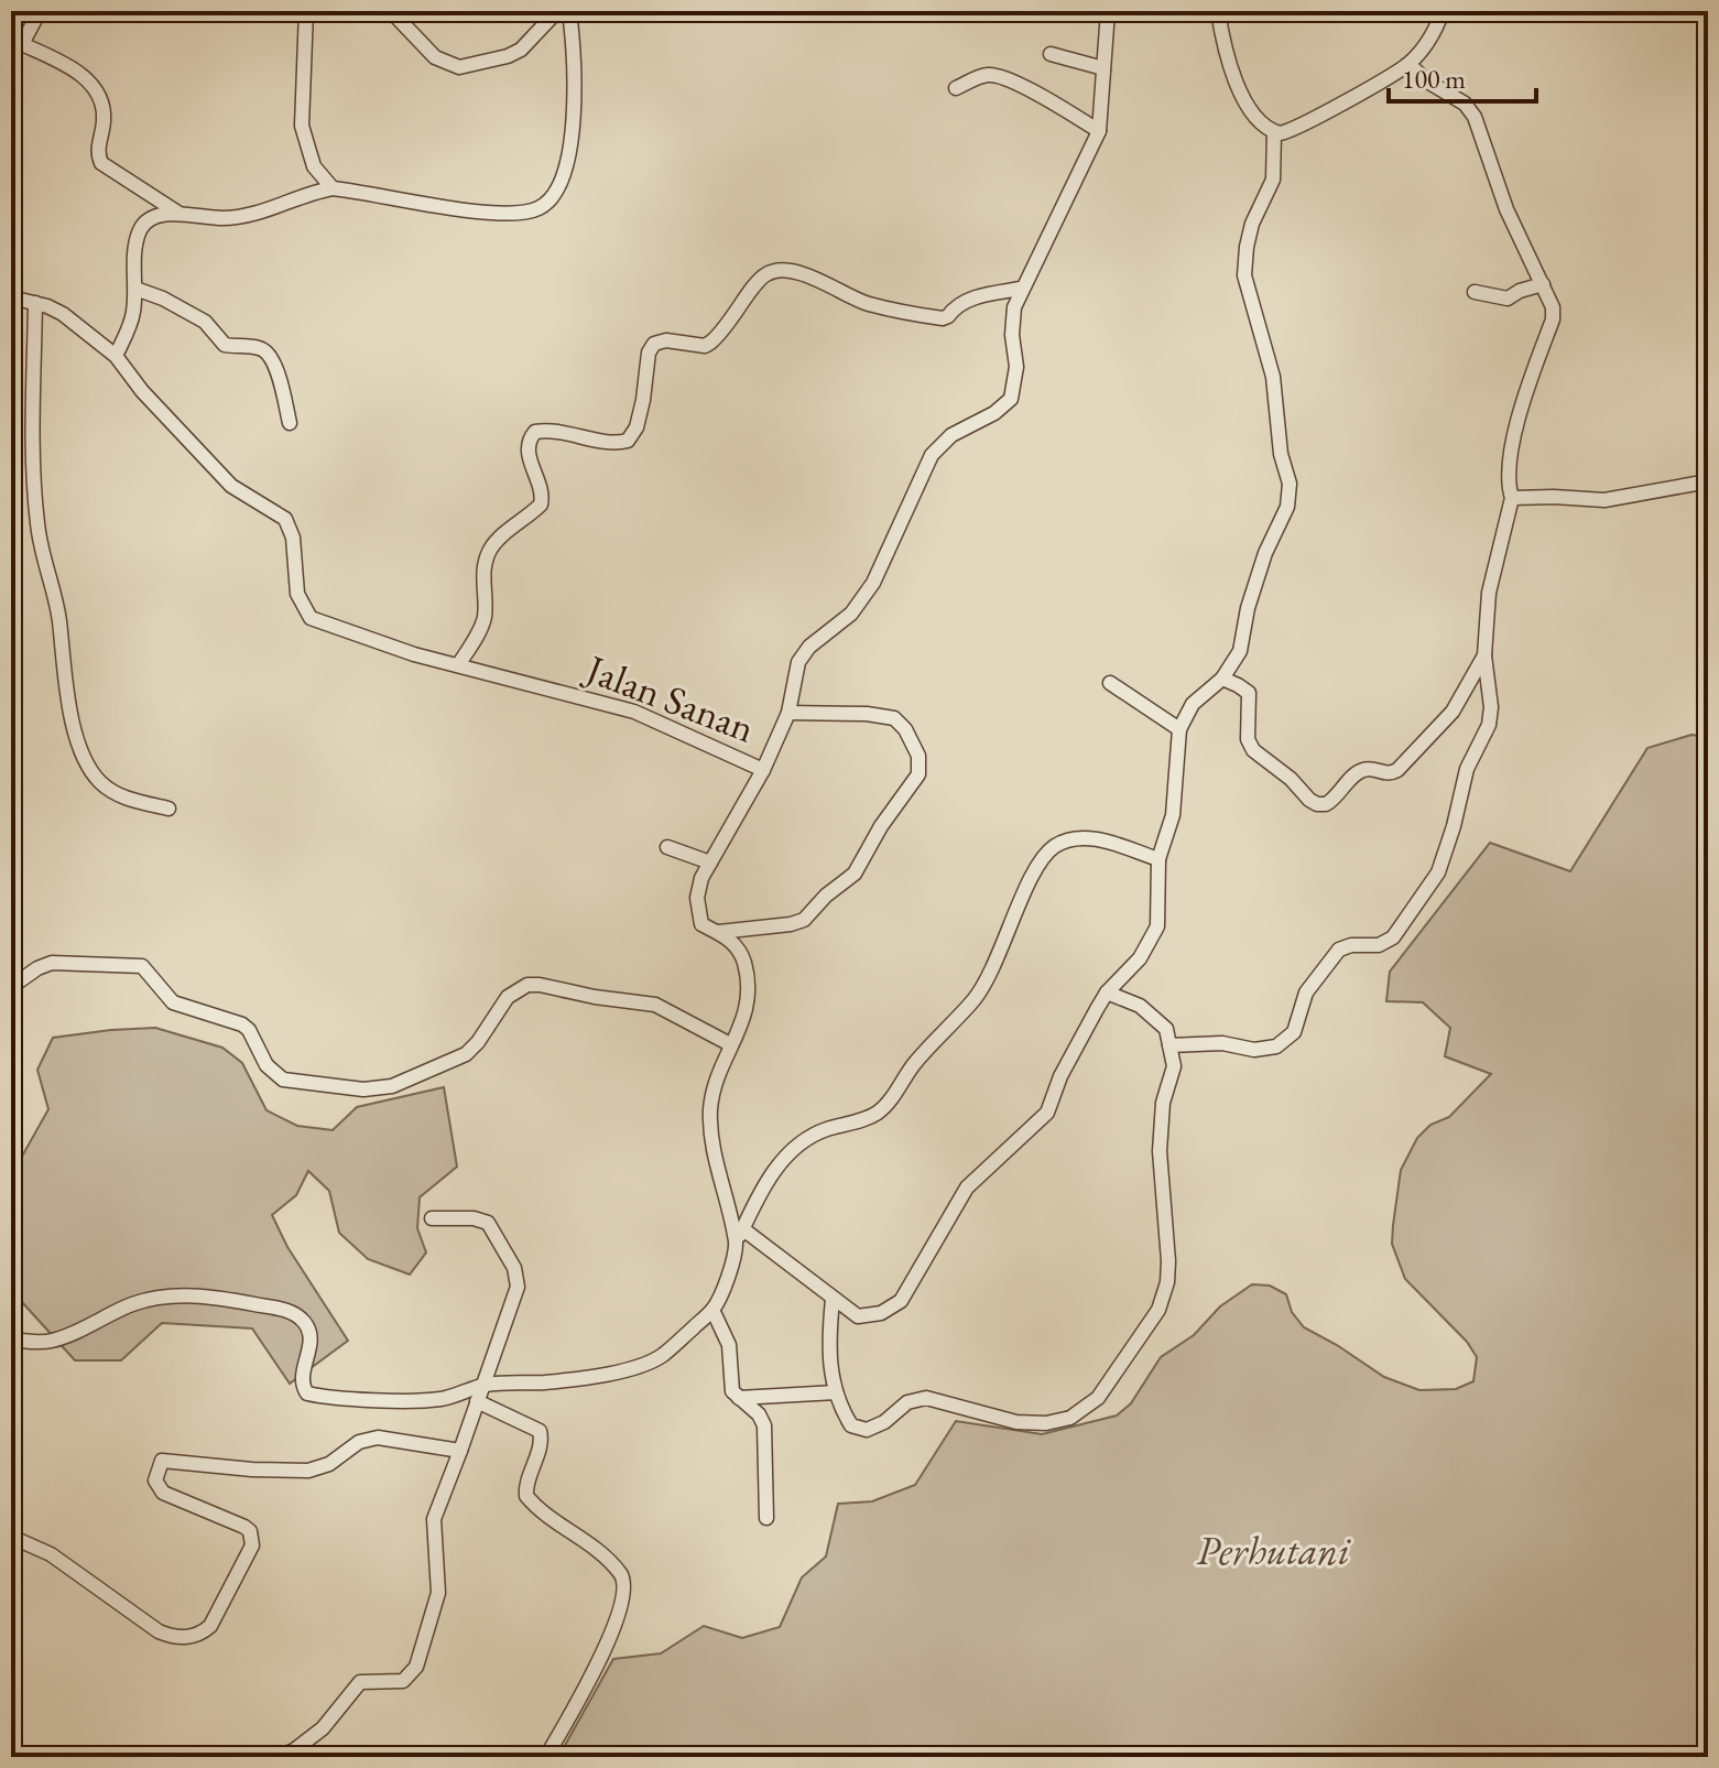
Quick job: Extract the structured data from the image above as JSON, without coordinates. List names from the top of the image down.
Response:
{
  "streets": {
    "street": ["Jalan Sanan"]
  },
  "parks": ["Perhutani"],
  "scale_bar": "100 m"
}
